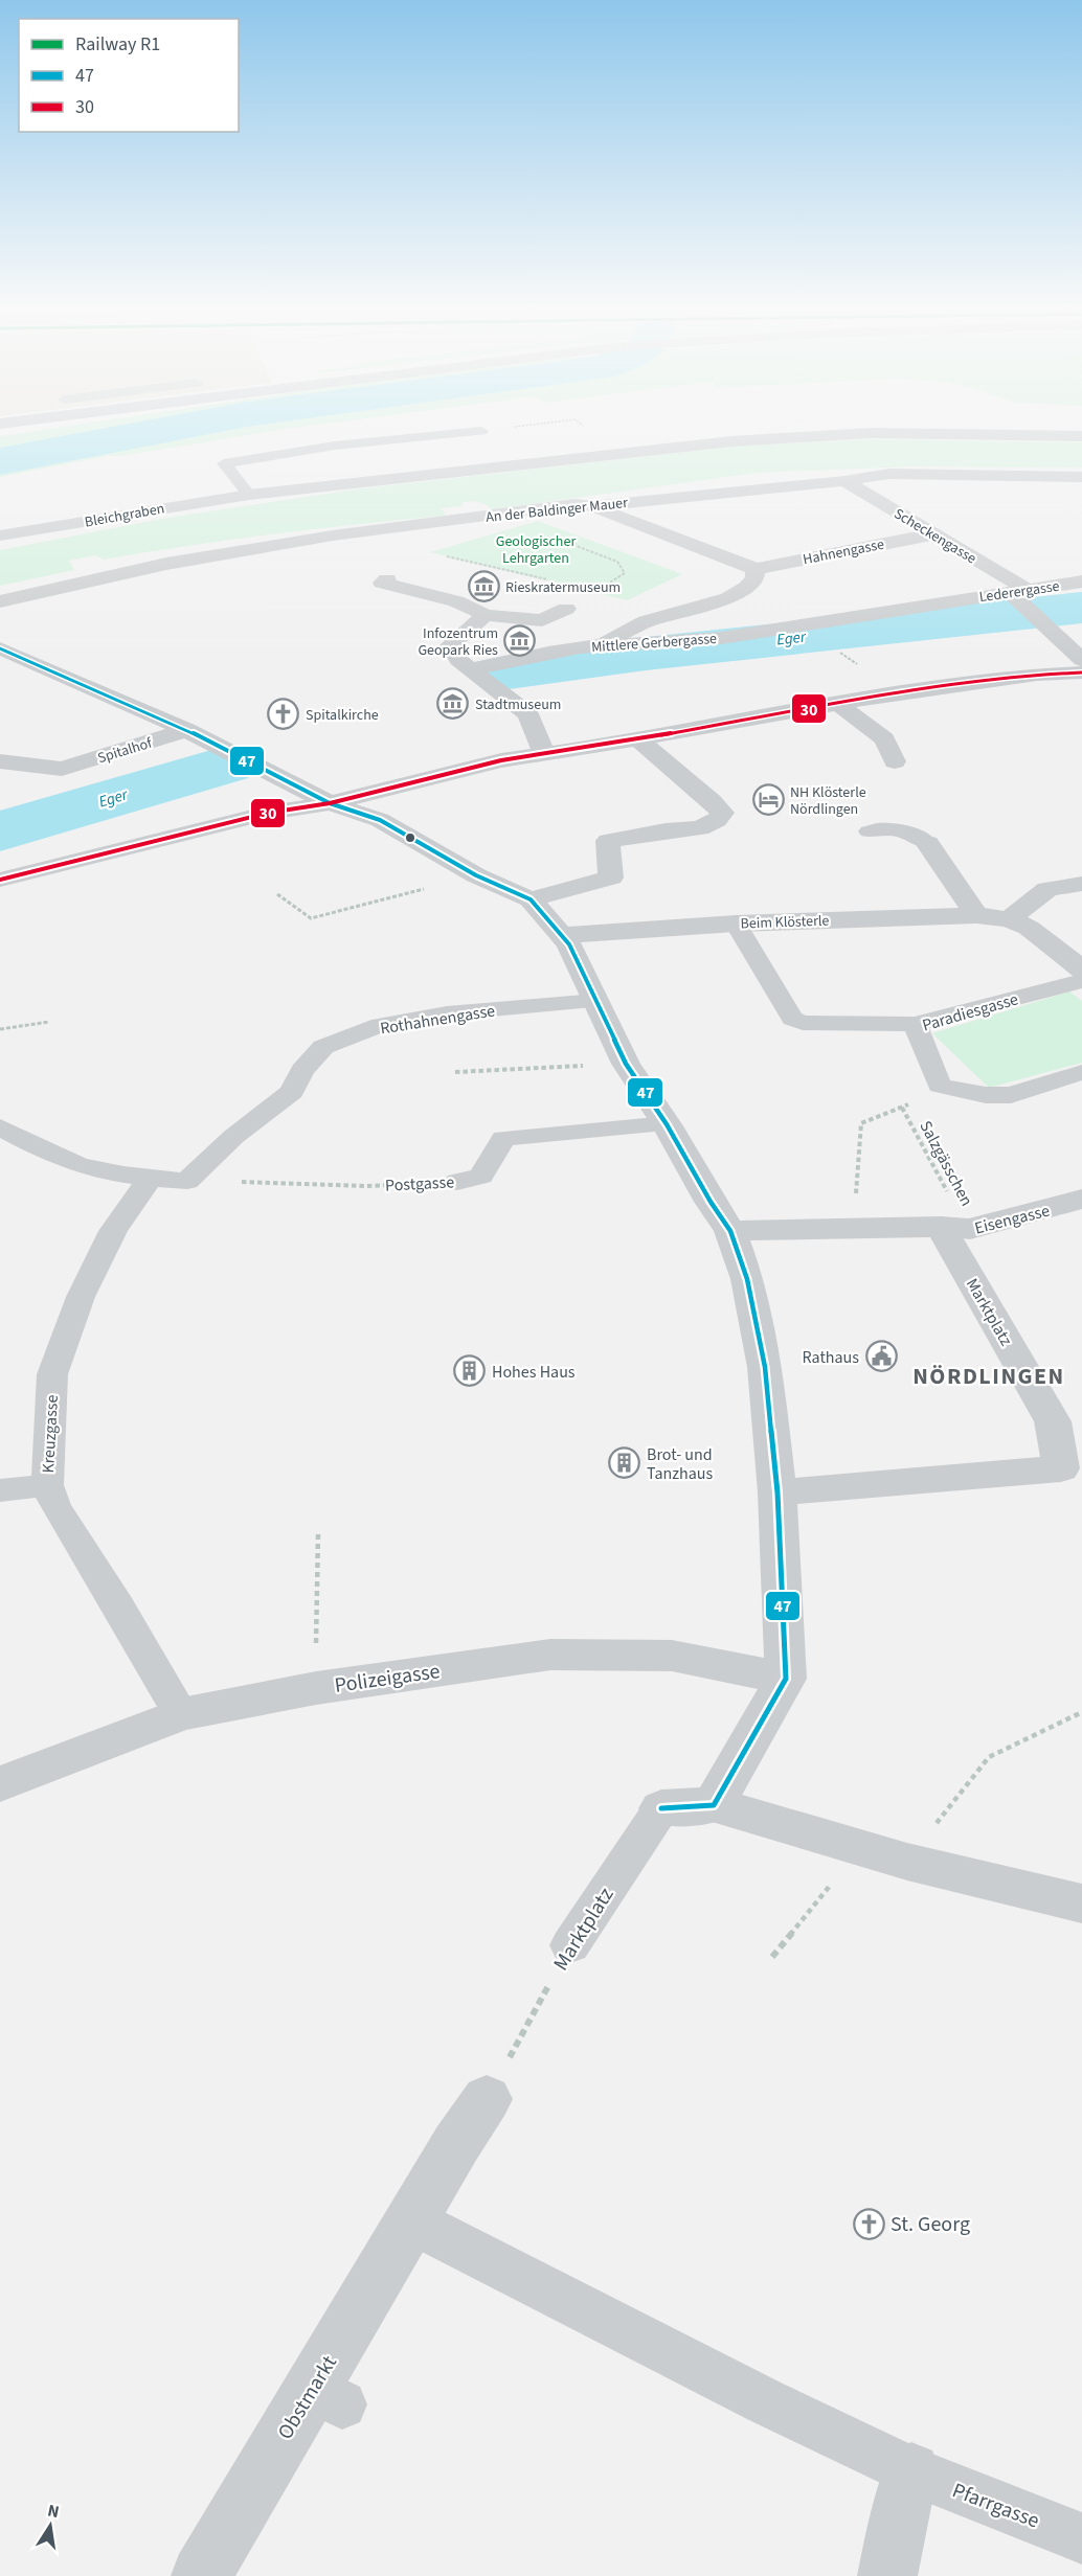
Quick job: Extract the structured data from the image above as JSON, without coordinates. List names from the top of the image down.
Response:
{
  "streets": {
    "street": [
      "An der Baldinger Mauer",
      "Bleichgraben",
      "Scheckengasse",
      "Hahnengasse",
      "Lederergasse",
      "Mittlere Gerbergasse",
      "Spitalhof",
      "Beim Klösterle",
      "Eisengasse",
      "Marktplatz",
      "Polizeigasse",
      "Obstmarkt"
    ],
    "lane": [
      "Paradiesgasse",
      "Rothahnengasse",
      "Postgasse",
      "Kreuzgasse",
      "Pfarrgasse"
    ],
    "path": ["Salzgässchen"]
  },
  "crossings": [
    ["An der Baldinger Mauer", "Scheckengasse"],
    ["Scheckengasse", "Hahnengasse"],
    ["Scheckengasse", "Lederergasse"],
    ["Lederergasse", "Mittlere Gerbergasse"],
    ["Rothahnengasse", "Postgasse"],
    ["Salzgässchen", "Eisengasse"],
    ["Salzgässchen", "Marktplatz"],
    ["Eisengasse", "Marktplatz"],
    ["Marktplatz", "Obstmarkt"],
    ["Kreuzgasse", "Polizeigasse"],
    ["Obstmarkt", "Pfarrgasse"]
  ],
  "districts": ["NÖRDLINGEN"],
  "water": ["Eger"],
  "parks": ["Geologischer Lehrgarten"],
  "places": {
    "museum": ["Rieskratermuseum", "Infozentrum Geopark Ries", "Stadtmuseum"],
    "church": ["Spitalkirche", "St. Georg"],
    "hotel": ["NH Klösterle Nördlingen"],
    "public building": ["Rathaus"],
    "building": ["Hohes Haus", "Brot- und Tanzhaus"]
  },
  "lines": ["transit line 47", "transit line 30"],
  "legend": ["Railway R1", "47", "30"],
  "north": "top"
}
